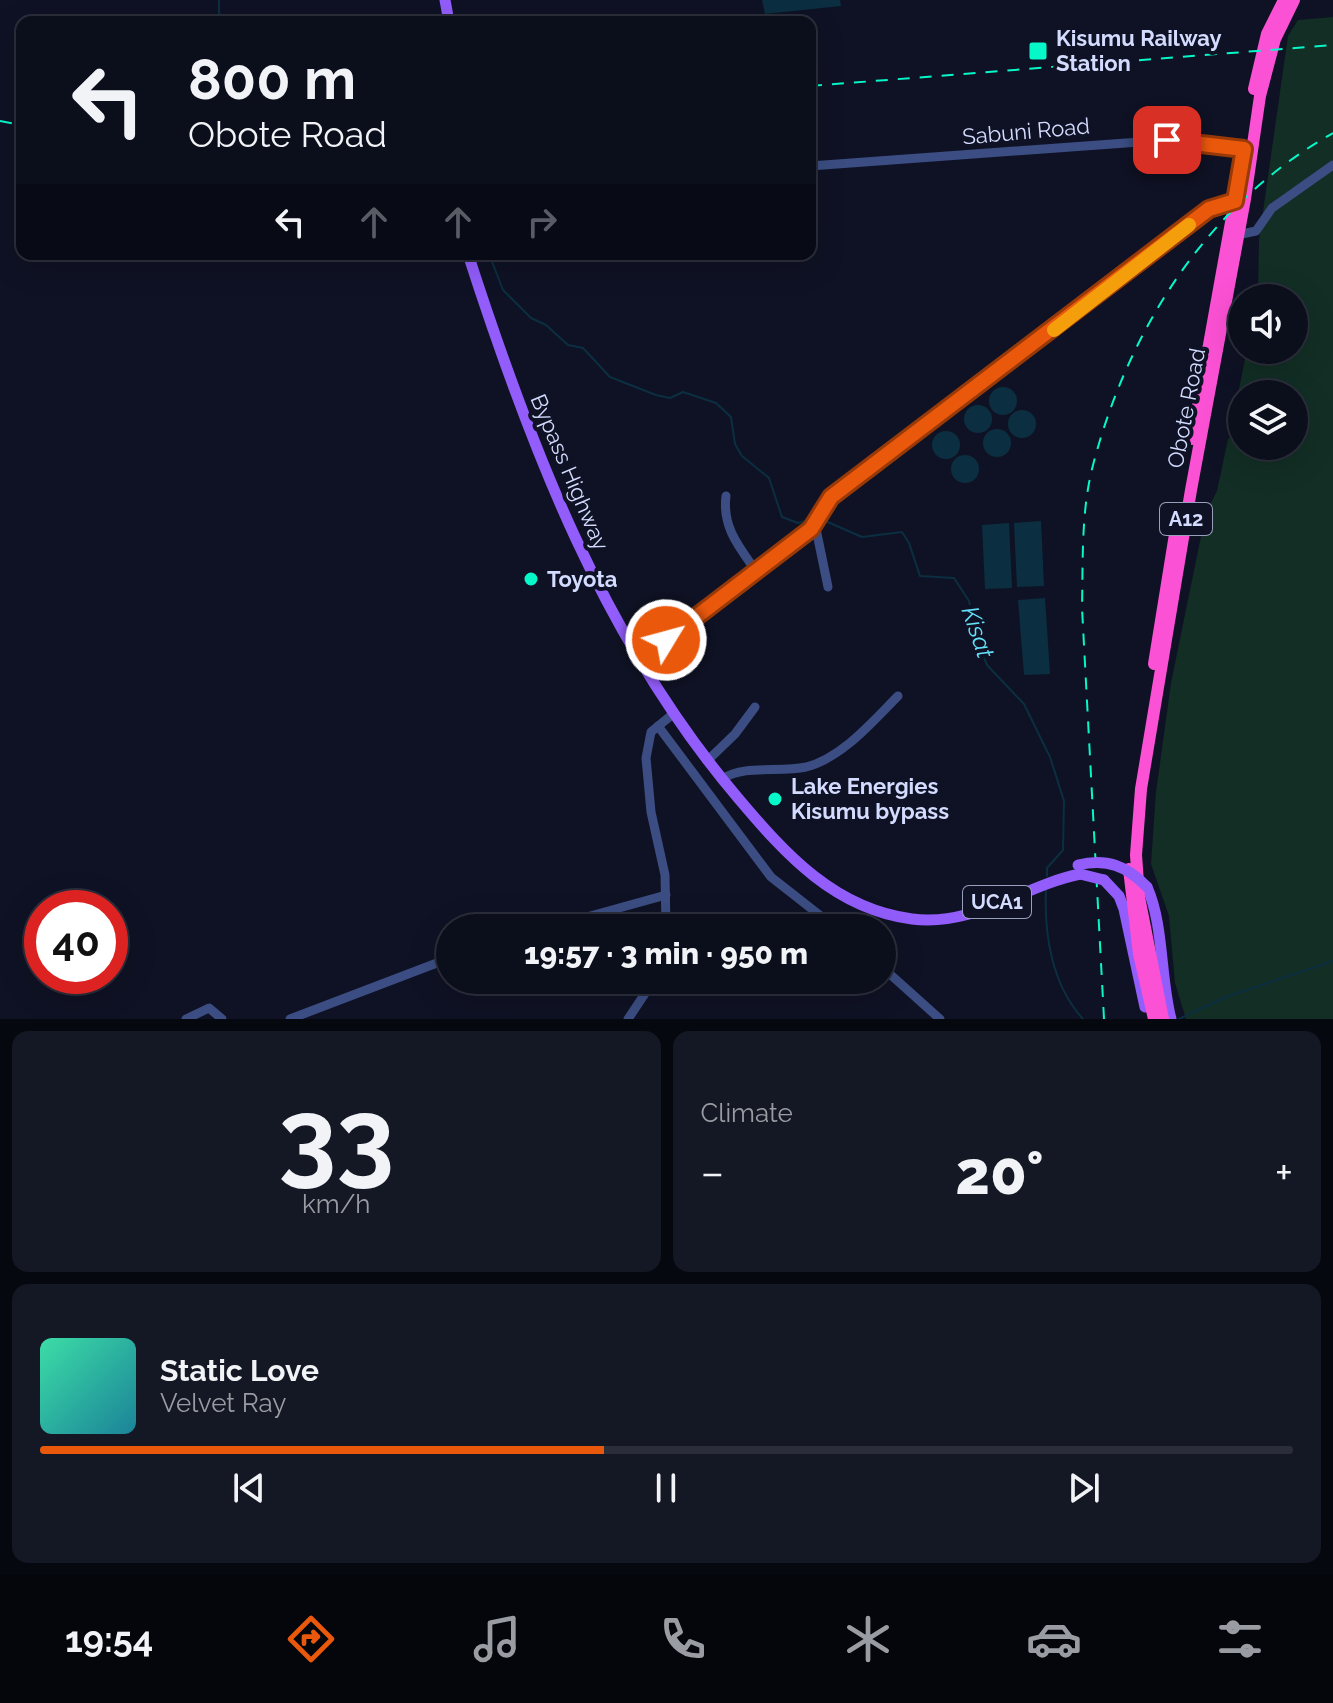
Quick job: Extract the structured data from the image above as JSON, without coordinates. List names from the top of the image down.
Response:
{
  "streets": {
    "highway": ["Obote Road", "A12"],
    "main road": ["Bypass Highway", "UCA1"],
    "street": ["Sabuni Road"]
  },
  "crossings": [
    ["Sabuni Road", "Obote Road"],
    ["Sabuni Road", "A12"],
    ["Obote Road", "A12"],
    ["Obote Road", "UCA1"],
    ["Bypass Highway", "UCA1"]
  ],
  "water": ["Kisat"],
  "places": {
    "transit": ["Kisumu Railway Station"],
    "other": ["Toyota", "Lake Energies Kisumu bypass"]
  },
  "page": {
    "turn": ["800 m", "Obote Road"],
    "limit": "40",
    "trip": "19:57 · 3 min · 950 m",
    "tile": [
      ["33", "km/h"],
      "Climate"
    ],
    "heat": ["−", "20°", "+"],
    "song": ["Static Love", "Velvet Ray"],
    "tabs": "19:54"
  }
}
